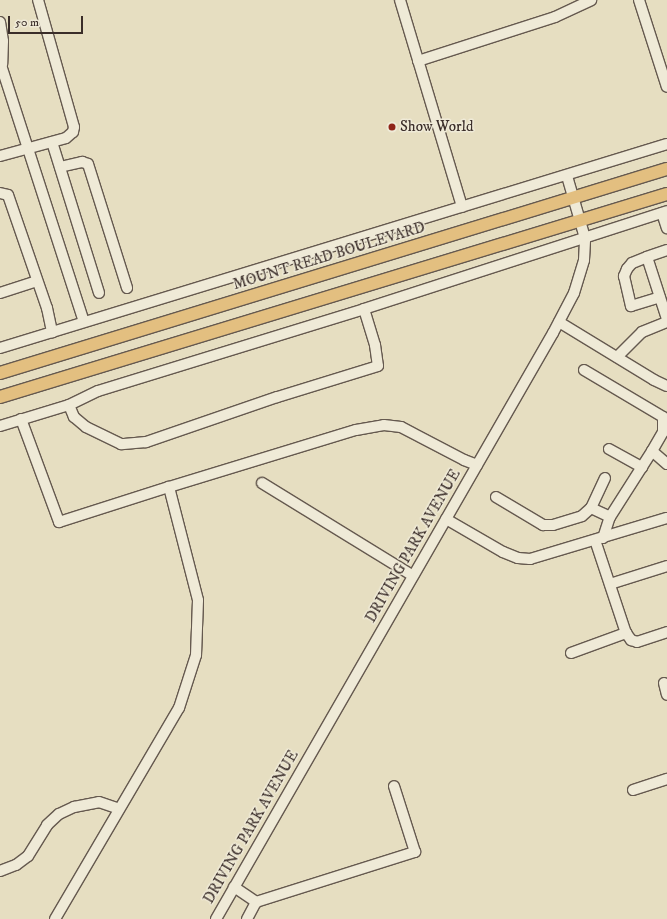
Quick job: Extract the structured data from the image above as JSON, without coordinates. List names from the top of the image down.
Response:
{
  "streets": {
    "main road": ["MOUNT READ BOULEVARD"],
    "street": ["DRIVING PARK AVENUE"]
  },
  "crossings": [
    ["MOUNT READ BOULEVARD", "DRIVING PARK AVENUE"]
  ],
  "places": ["Show World"],
  "scale_bar": "50 m"
}
